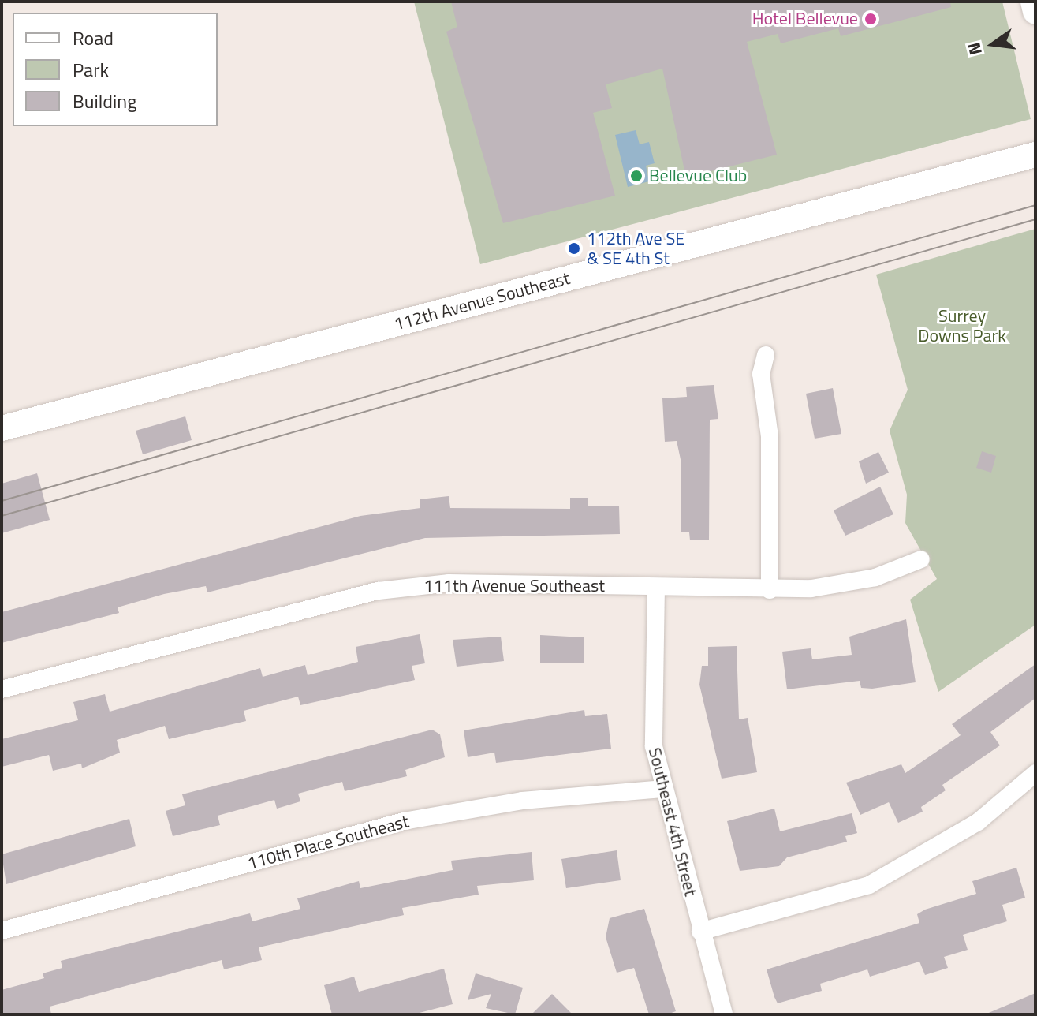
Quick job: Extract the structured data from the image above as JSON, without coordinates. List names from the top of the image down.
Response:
{
  "streets": {
    "main road": ["112th Avenue Southeast"],
    "street": ["111th Avenue Southeast", "Southeast 4th Street", "110th Place Southeast"]
  },
  "crossings": [
    ["111th Avenue Southeast", "Southeast 4th Street"],
    ["Southeast 4th Street", "110th Place Southeast"]
  ],
  "parks": ["Surrey Downs Park"],
  "places": ["Hotel Bellevue", "Bellevue Club", "112th Ave SE & SE 4th St"],
  "legend": ["Road", "Park", "Building"],
  "north": "left"
}
